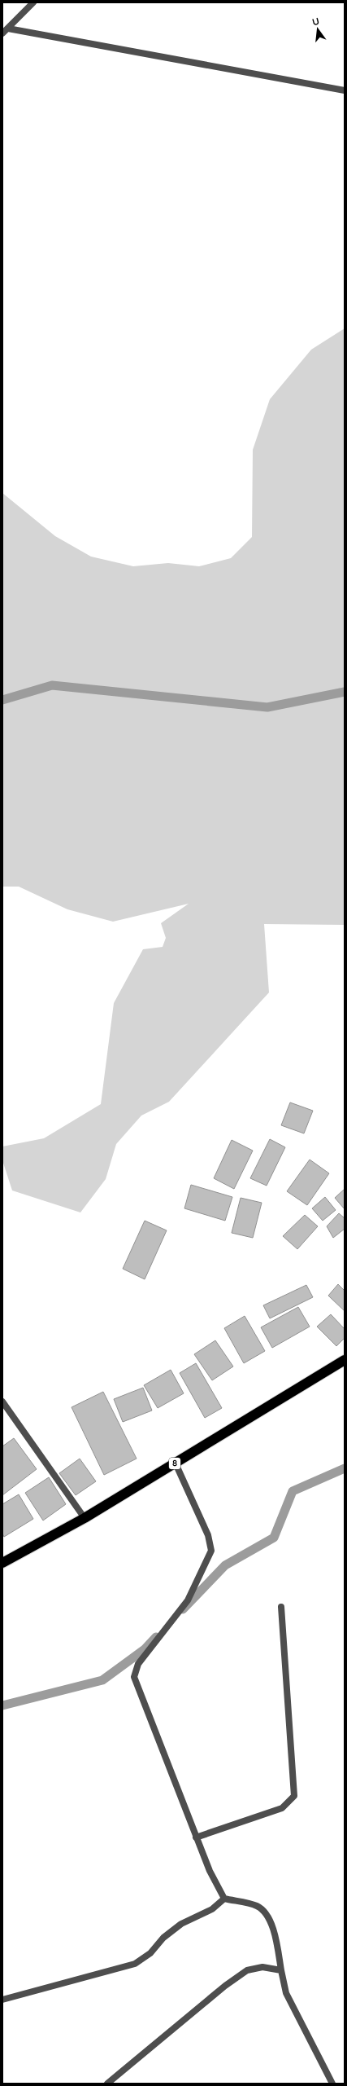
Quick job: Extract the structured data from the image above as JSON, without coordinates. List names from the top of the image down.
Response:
{
  "streets": {
    "highway": ["8"]
  },
  "north": "top"
}
